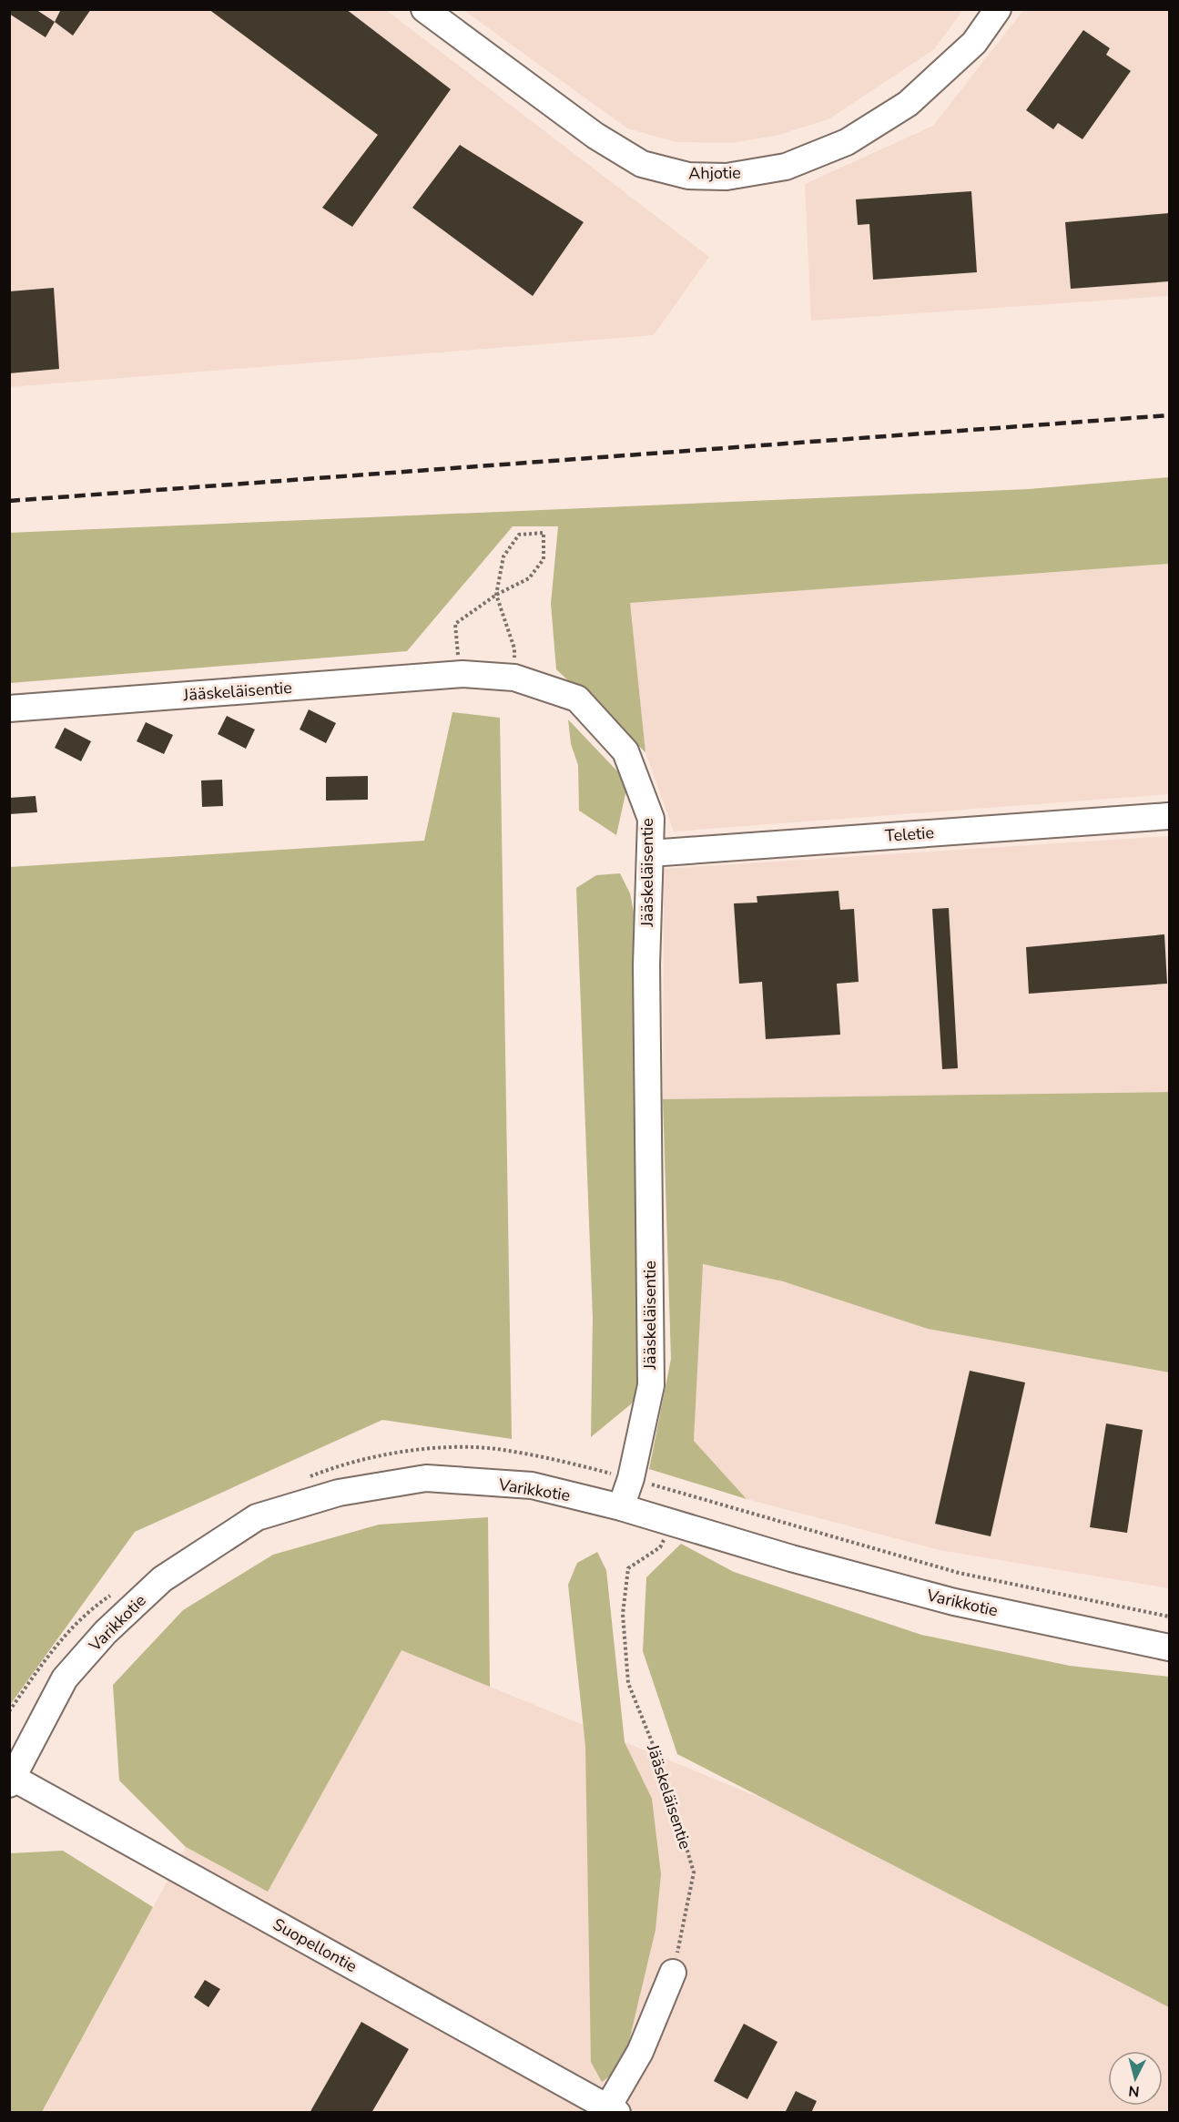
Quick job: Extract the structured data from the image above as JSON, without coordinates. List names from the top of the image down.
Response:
{
  "streets": {
    "street": [
      "Ahjotie",
      "Jääskeläisentie",
      "Teletie",
      "Varikkotie",
      "Suopellontie"
    ]
  },
  "crossings": [
    ["Jääskeläisentie", "Teletie"],
    ["Jääskeläisentie", "Varikkotie"],
    ["Varikkotie", "Suopellontie"]
  ],
  "north": "bottom"
}
